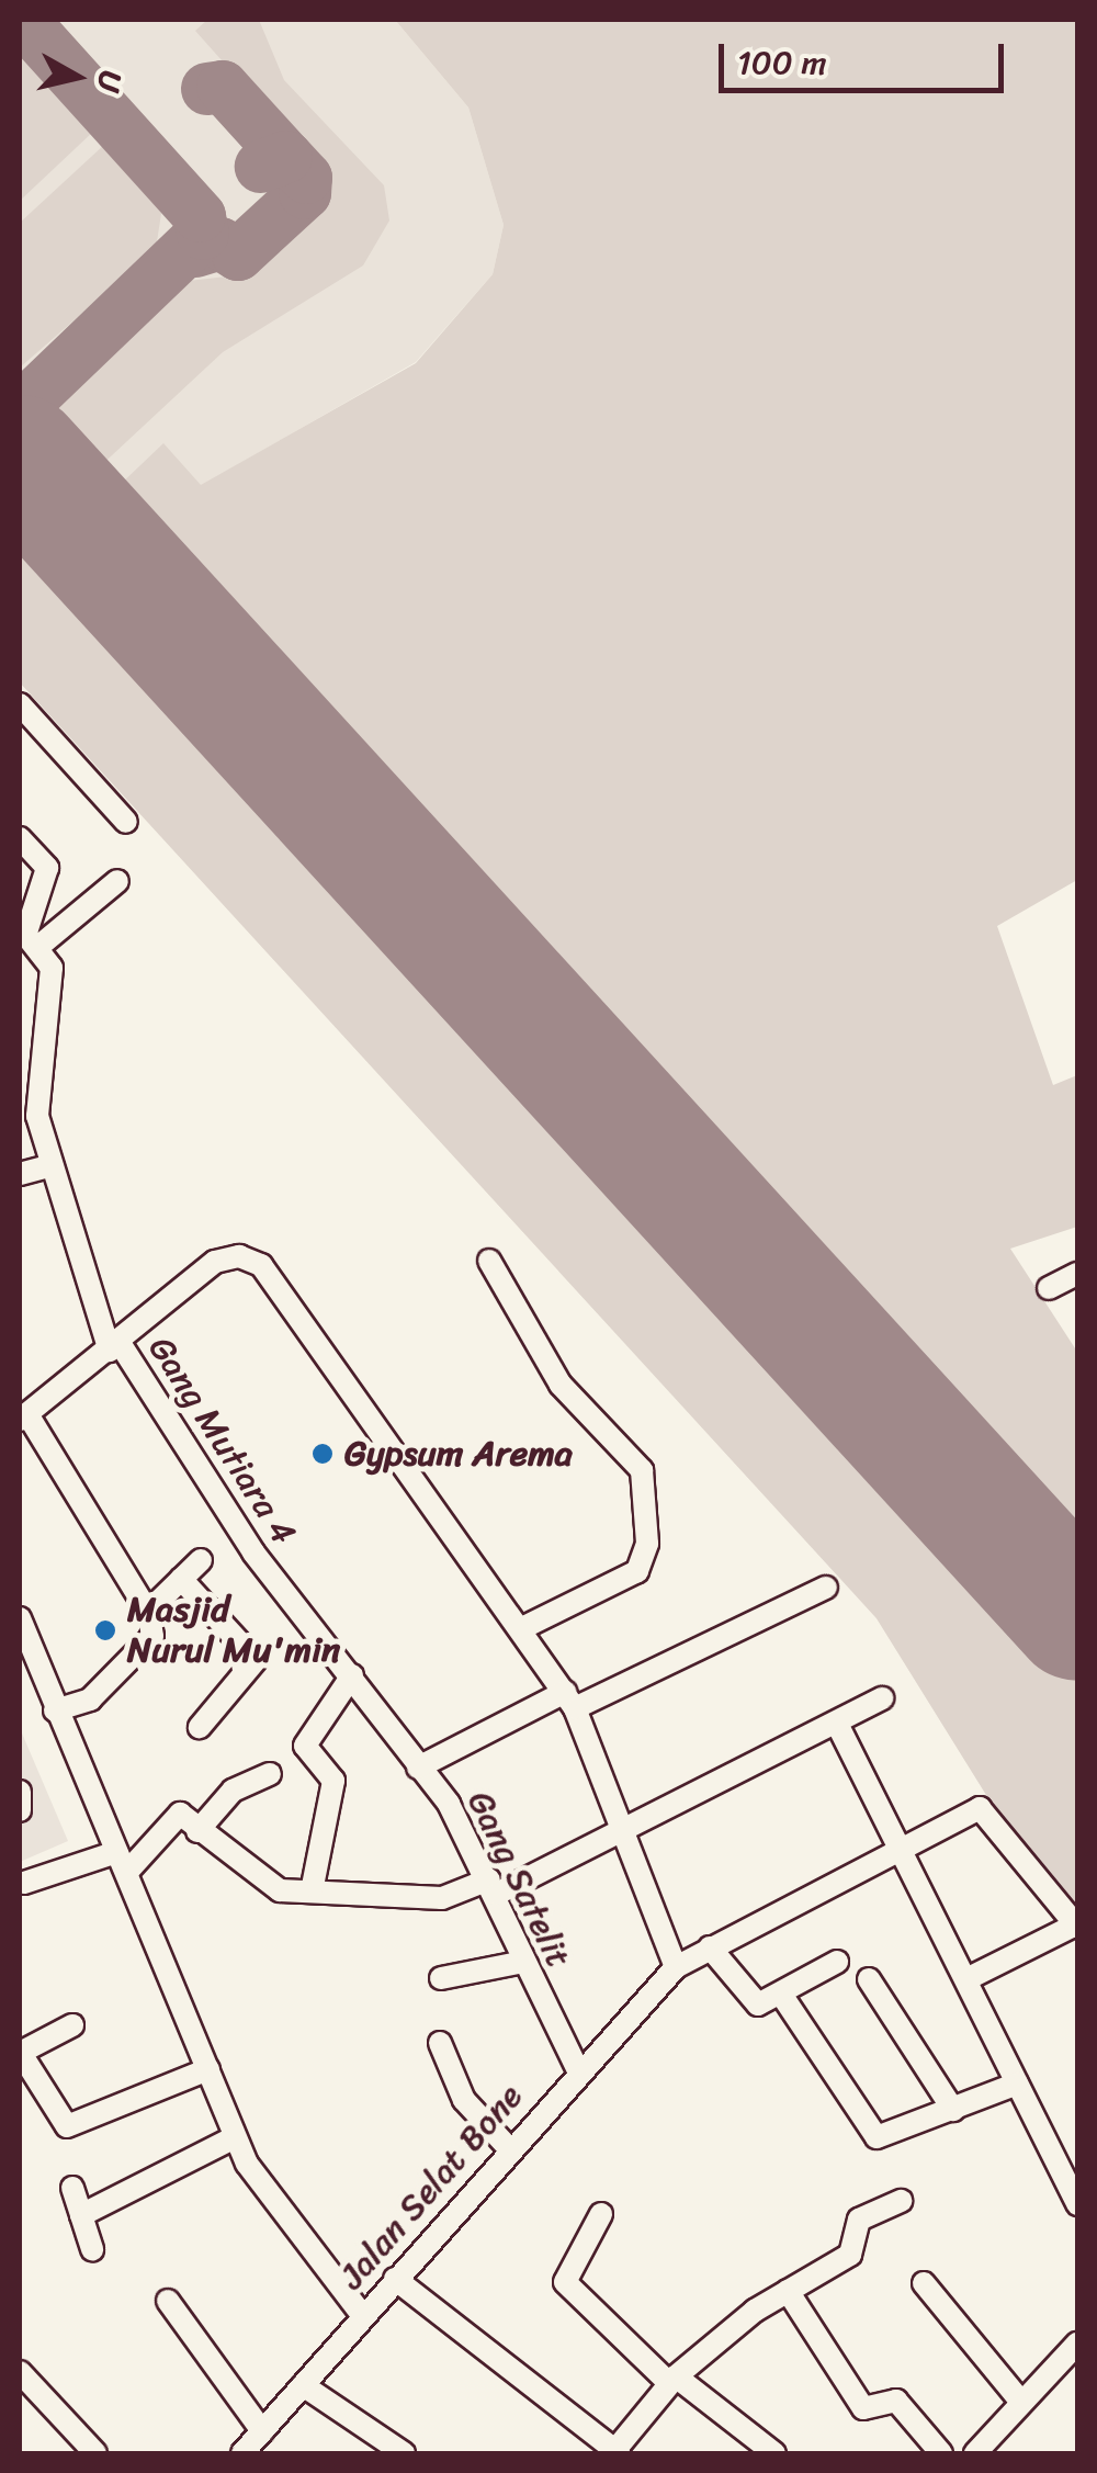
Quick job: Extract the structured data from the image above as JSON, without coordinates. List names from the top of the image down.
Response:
{
  "streets": {
    "street": ["Gang Mutiara 4", "Gang Satelit", "Jalan Selat Bone"]
  },
  "crossings": [
    ["Gang Mutiara 4", "Gang Satelit"],
    ["Gang Satelit", "Jalan Selat Bone"]
  ],
  "places": ["Gypsum Arema", "Masjid Nurul Mu'min"],
  "scale_bar": "100 m",
  "north": "right"
}
